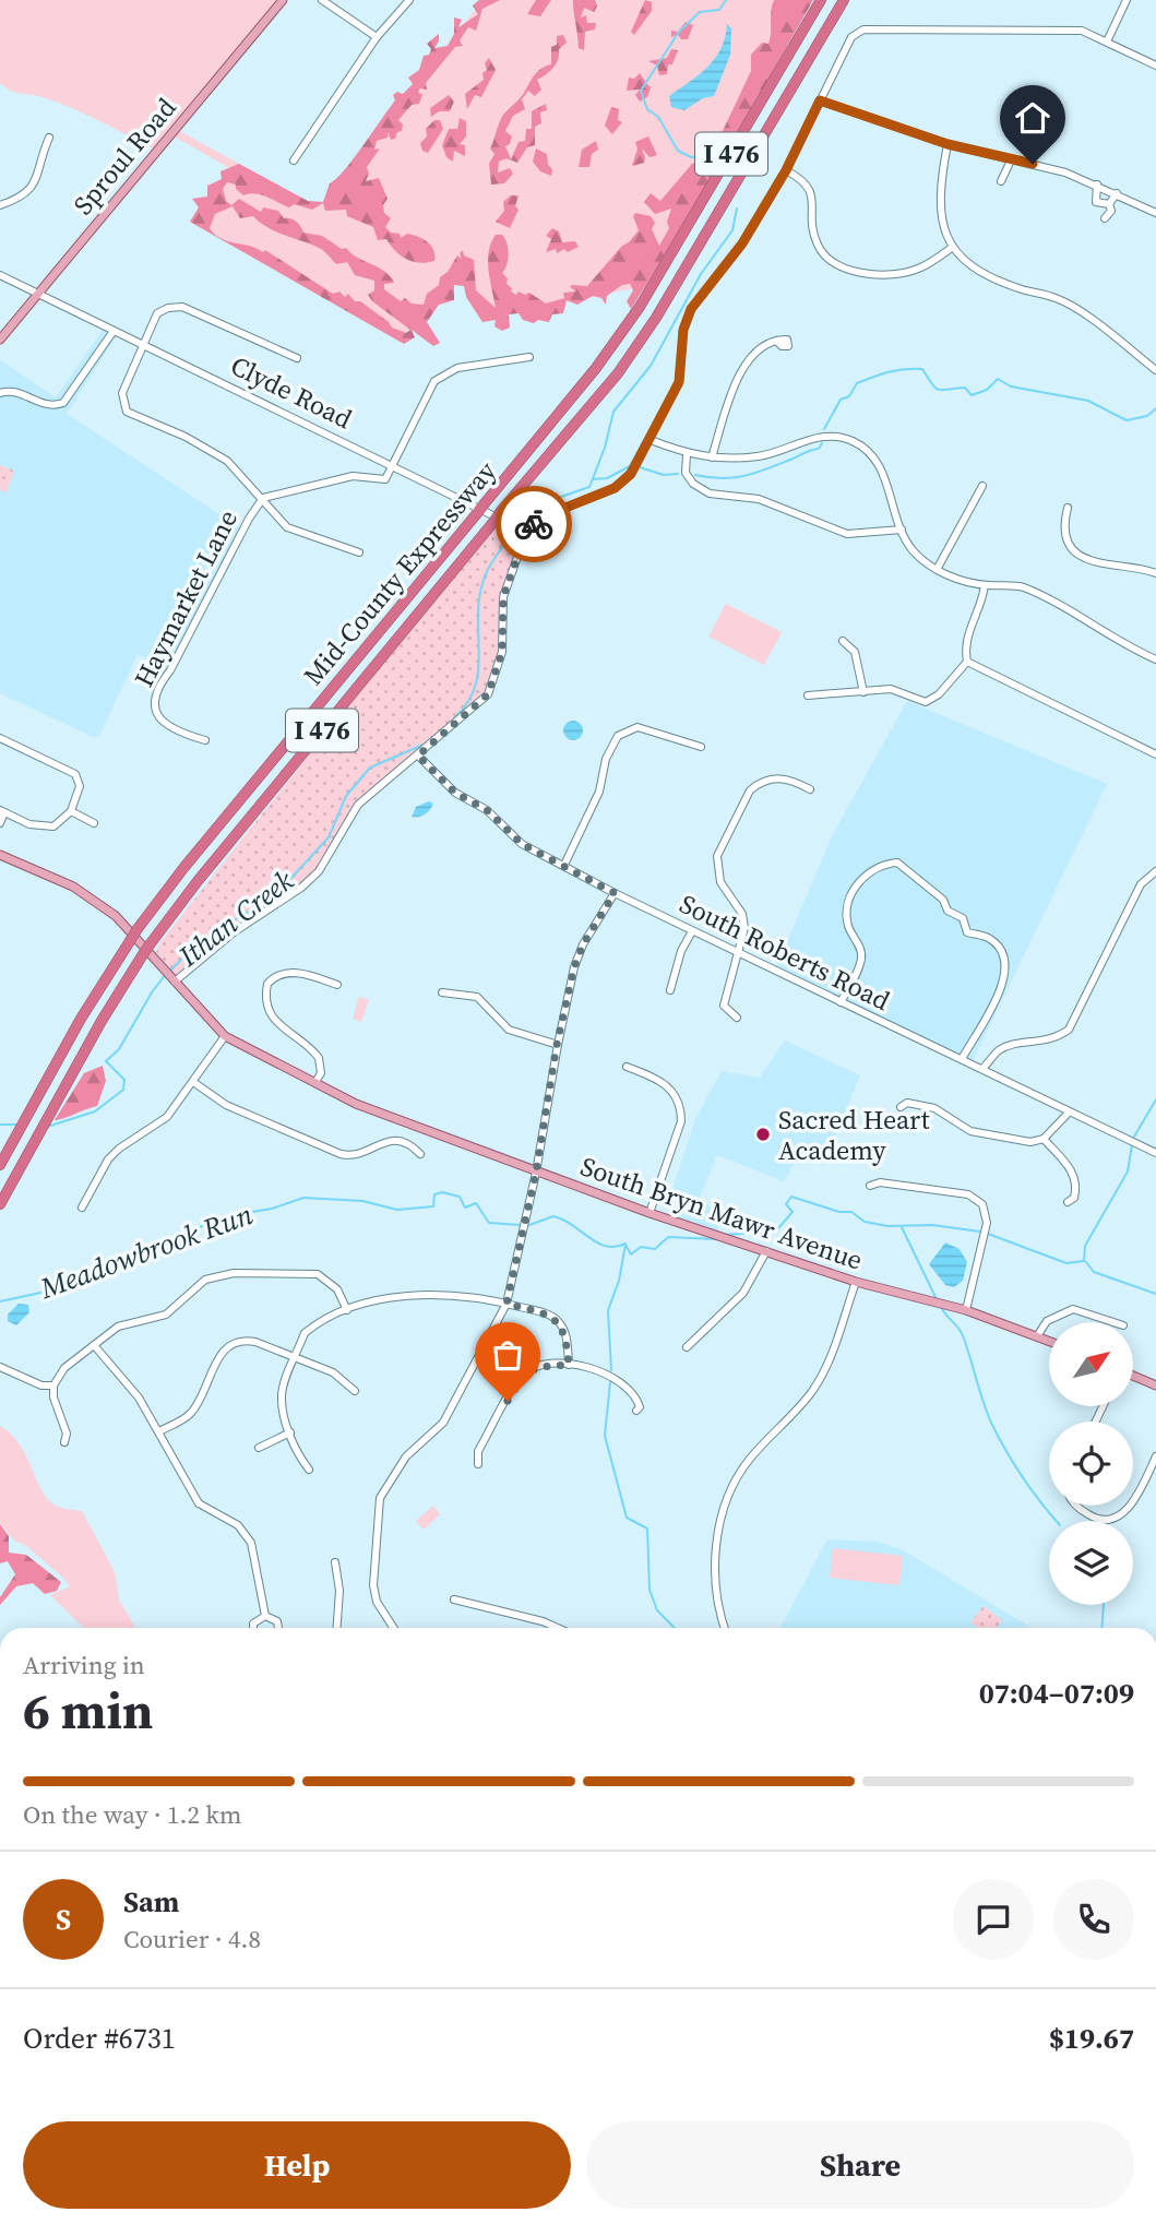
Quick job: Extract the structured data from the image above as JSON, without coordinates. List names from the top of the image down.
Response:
{
  "streets": {
    "highway": ["I 476", "Mid-County Expressway"],
    "main road": ["Sproul Road", "South Bryn Mawr Avenue"],
    "street": ["Clyde Road", "Haymarket Lane", "South Roberts Road"]
  },
  "crossings": [
    ["Sproul Road", "Clyde Road"],
    ["Clyde Road", "Haymarket Lane"]
  ],
  "water": ["Ithan Creek", "Meadowbrook Run"],
  "places": ["Sacred Heart Academy"],
  "north": "top right",
  "page": {
    "heading": ["6 min", "Arriving in", "07:04–07:09"],
    "panel": [
      "Sam",
      "Courier · 4.8",
      "Order #6731",
      "$19.67"
    ],
    "bar": "On the way · 1.2 km",
    "round": "S",
    "buttons": ["Help", "Share"]
  }
}
